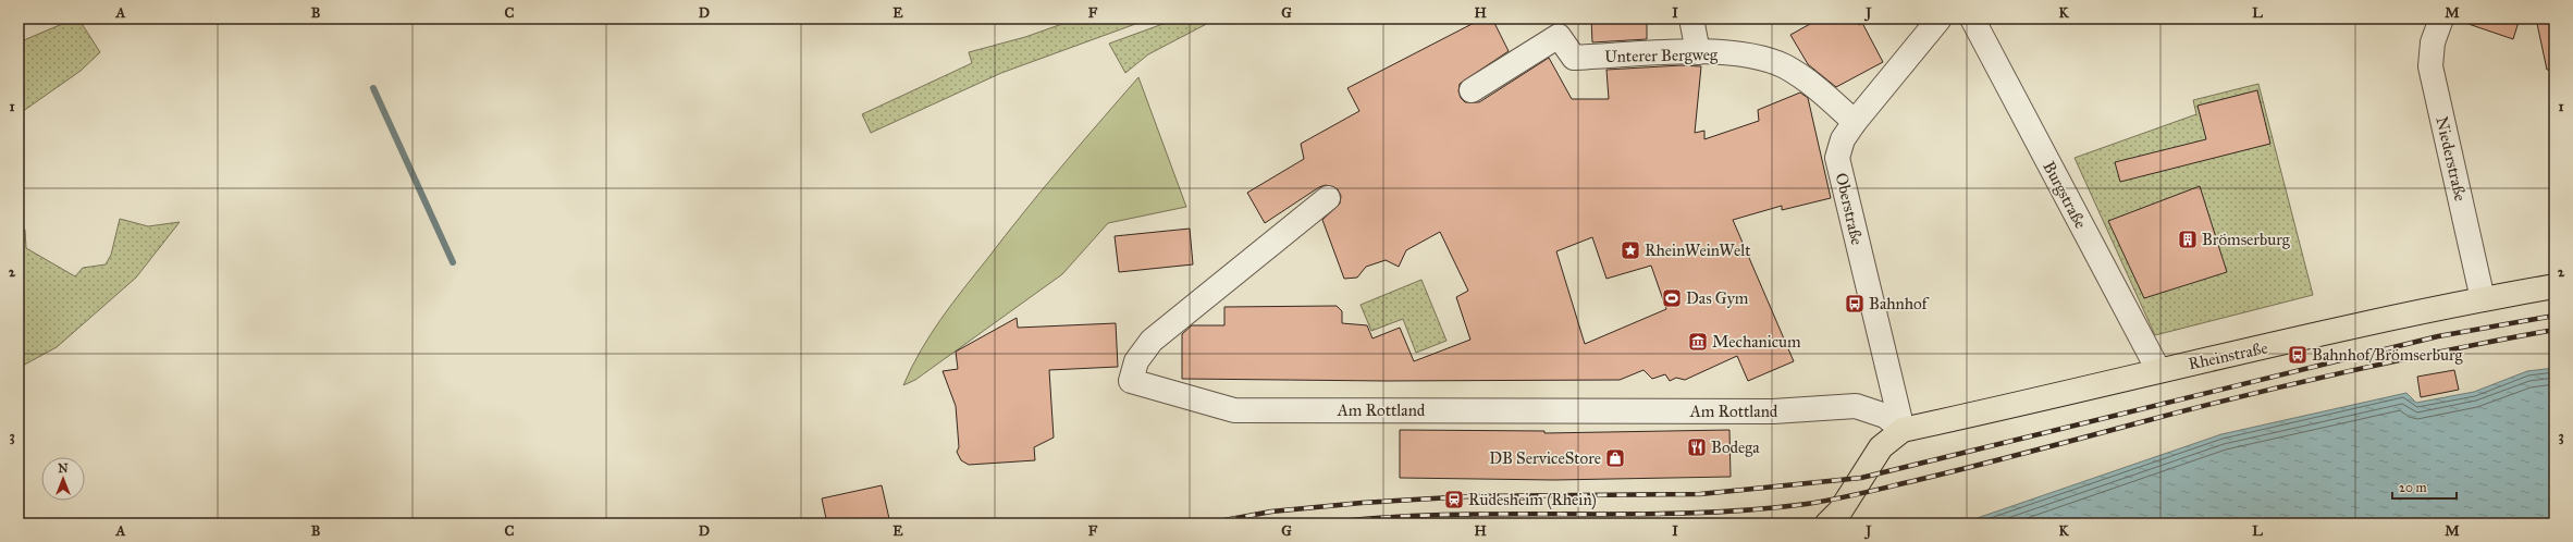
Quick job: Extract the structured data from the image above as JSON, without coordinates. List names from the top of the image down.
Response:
{
  "streets": {
    "main road": ["Rheinstraße"],
    "street": [
      "Unterer Bergweg",
      "Niederstraße",
      "Burgstraße",
      "Oberstraße",
      "Am Rottland"
    ]
  },
  "crossings": [
    ["Unterer Bergweg", "Oberstraße"],
    ["Niederstraße", "Rheinstraße"],
    ["Burgstraße", "Rheinstraße"],
    ["Oberstraße", "Rheinstraße"],
    ["Oberstraße", "Am Rottland"],
    ["Rheinstraße", "Am Rottland"]
  ],
  "places": {
    "building": ["Brömserburg"],
    "place": ["RheinWeinWelt"],
    "sports": ["Das Gym"],
    "bus stop": ["Bahnhof", "Bahnhof/Brömserburg"],
    "museum": ["Mechanicum"],
    "restaurant": ["Bodega"],
    "shop": ["DB ServiceStore"],
    "station": ["Rüdesheim (Rhein)"]
  },
  "scale_bar": "20 m",
  "north": "top",
  "grid": {
    "columns": [
      "A",
      "B",
      "C",
      "D",
      "E",
      "F",
      "G",
      "H",
      "I",
      "J",
      "K",
      "L",
      "M"
    ],
    "rows": ["1", "2", "3"]
  }
}
